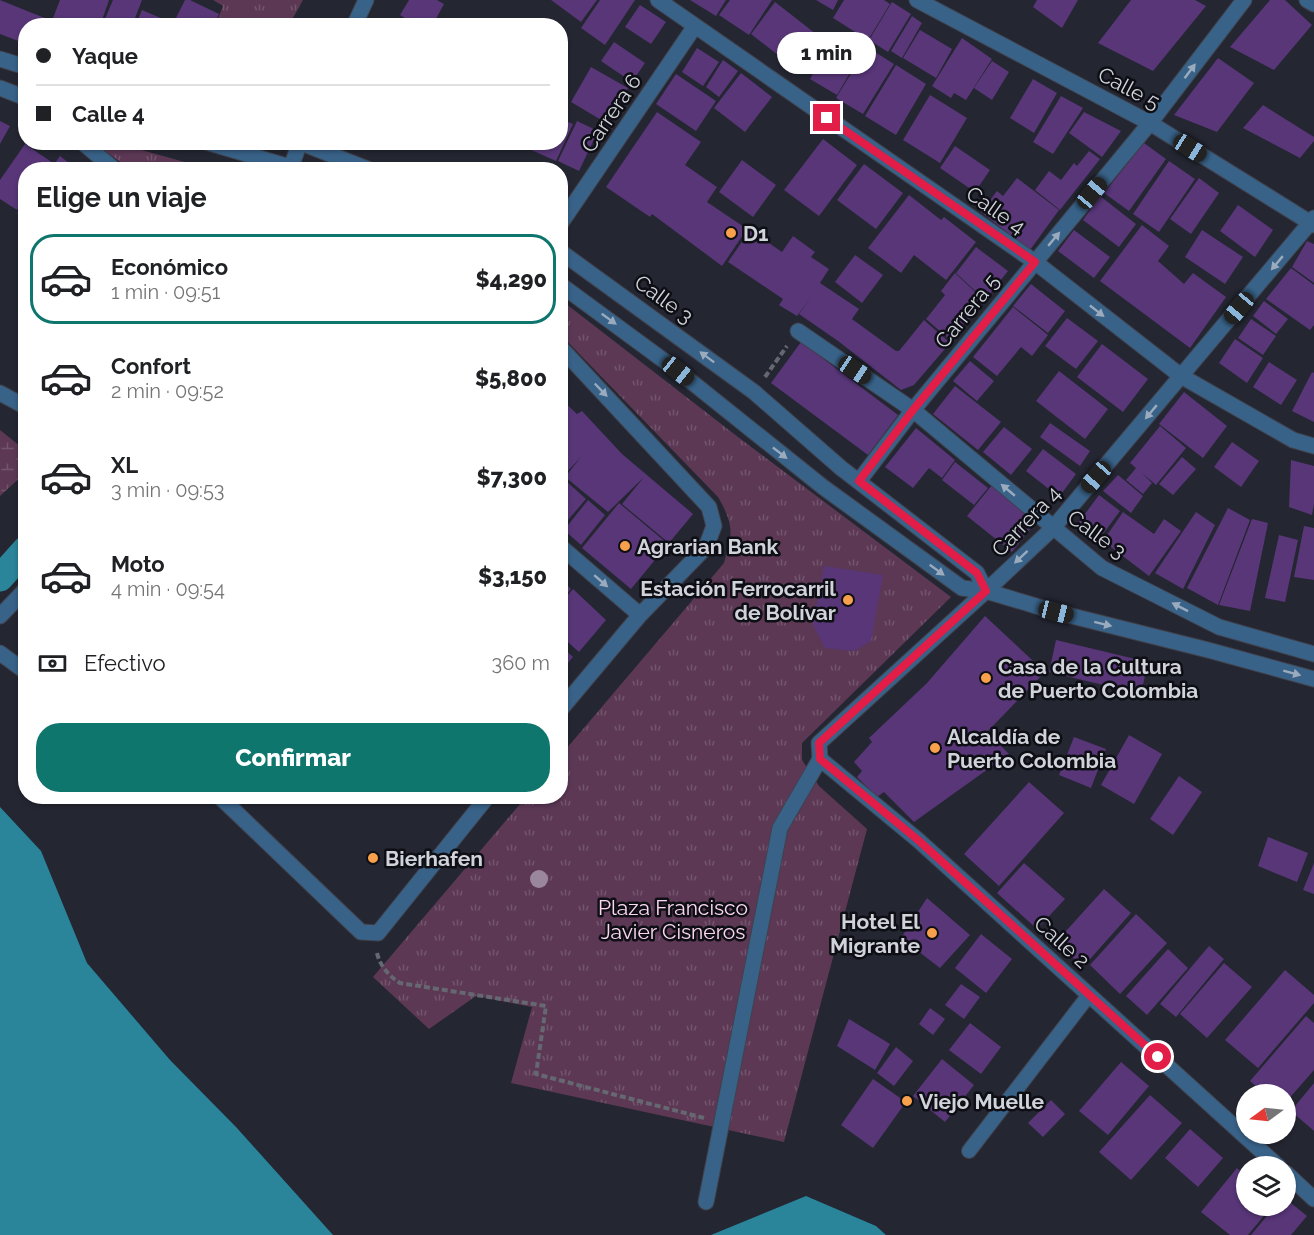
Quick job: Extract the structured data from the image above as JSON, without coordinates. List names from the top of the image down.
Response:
{
  "streets": {
    "street": [
      "Calle 5",
      "Carrera 6",
      "Calle 4",
      "Calle 3",
      "Carrera 5",
      "Carrera 4",
      "Calle 2"
    ]
  },
  "crossings": [
    ["Calle 5", "Carrera 5"],
    ["Calle 5", "Carrera 4"],
    ["Carrera 6", "Calle 4"],
    ["Calle 4", "Carrera 5"],
    ["Calle 4", "Carrera 4"],
    ["Calle 3", "Carrera 5"],
    ["Calle 3", "Carrera 4"],
    ["Carrera 4", "Calle 2"]
  ],
  "one_way": ["Carrera 5", "Carrera 4"],
  "parks": ["Plaza Francisco Javier Cisneros"],
  "places": [
    "D1",
    "Agrarian Bank",
    "Estación Ferrocarril de Bolívar",
    "Casa de la Cultura de Puerto Colombia",
    "Alcaldía de Puerto Colombia",
    "Bierhafen",
    "Hotel El Migrante",
    "Viejo Muelle"
  ],
  "north": "left",
  "page": {
    "banner": ["Yaque", "Calle 4"],
    "bubble": "1 min",
    "heading": "Elige un viaje",
    "list": [
      {
        "name": "Económico",
        "note": "1 min · 09:51",
        "value": "$4,290"
      },
      {
        "name": "Confort",
        "note": "2 min · 09:52",
        "value": "$5,800"
      },
      {
        "name": "XL",
        "note": "3 min · 09:53",
        "value": "$7,300"
      },
      {
        "name": "Moto",
        "note": "4 min · 09:54",
        "value": "$3,150"
      }
    ],
    "pay": ["Efectivo", "360 m"],
    "buttons": "Confirmar"
  }
}
